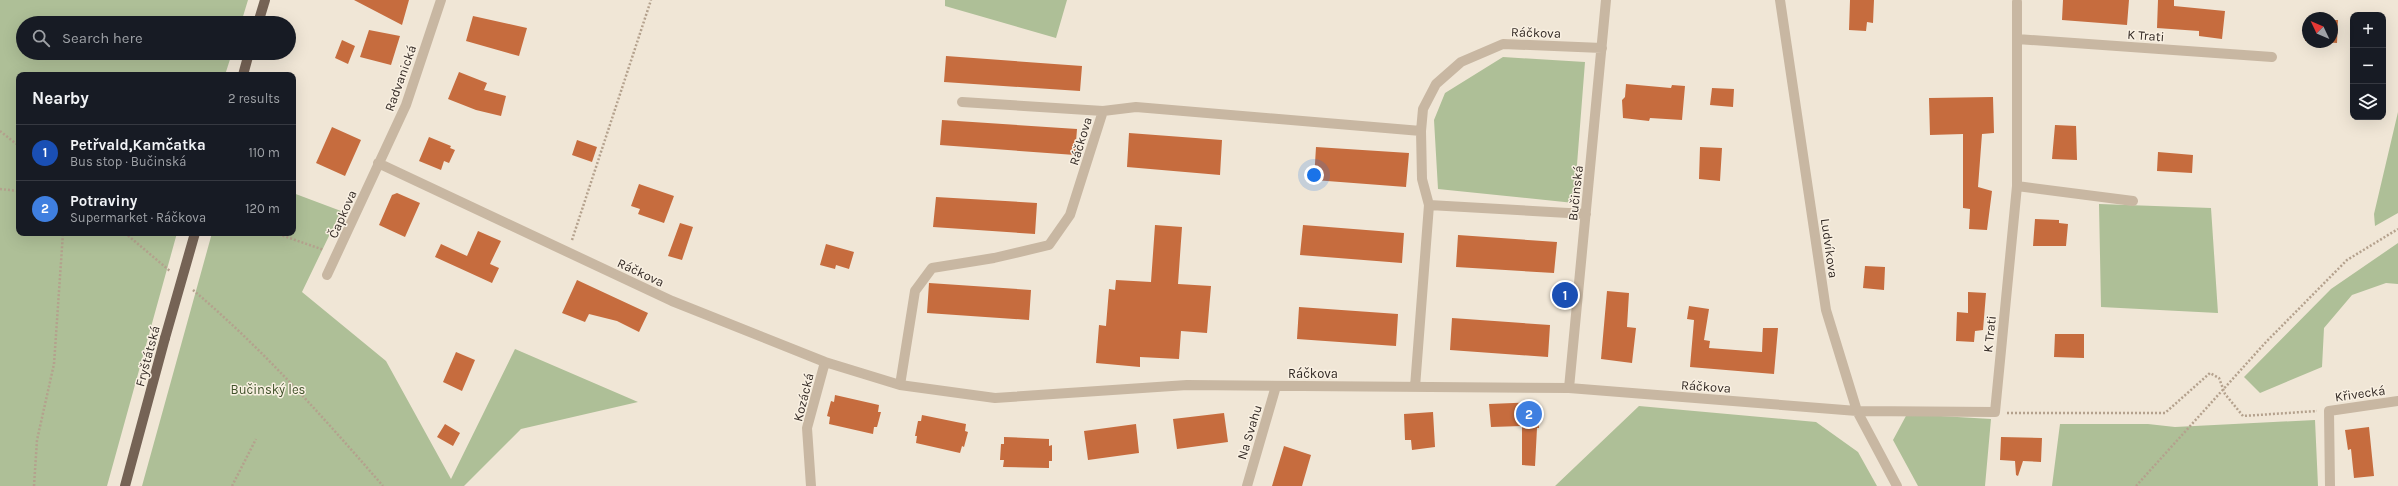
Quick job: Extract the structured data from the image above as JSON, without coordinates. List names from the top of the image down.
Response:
{
  "streets": {
    "main road": ["Fryštátská"],
    "street": [
      "Ráčkova",
      "K Trati",
      "Radvanická",
      "Bučinská",
      "Čapkova",
      "Ludvíkova",
      "Křivecká",
      "Kozácká",
      "Na Svahu"
    ]
  },
  "crossings": [
    ["Ráčkova", "K Trati"],
    ["Ráčkova", "Radvanická"],
    ["Ráčkova", "Bučinská"],
    ["Ráčkova", "Čapkova"],
    ["Ráčkova", "Ludvíkova"],
    ["Ráčkova", "Kozácká"],
    ["Ráčkova", "Na Svahu"],
    ["Radvanická", "Čapkova"]
  ],
  "parks": ["Bučinský les"],
  "north": "top left",
  "page": {
    "map_buttons": ["+", "−"],
    "search": "Search here",
    "heading": ["Nearby", "2 results"],
    "list": [
      {
        "mark": "1",
        "name": "Petřvald,Kamčatka",
        "note": "Bus stop · Bučinská",
        "value": "110 m"
      },
      {
        "mark": "2",
        "name": "Potraviny",
        "note": "Supermarket · Ráčkova",
        "value": "120 m"
      }
    ],
    "pins": ["1", "2"]
  }
}
